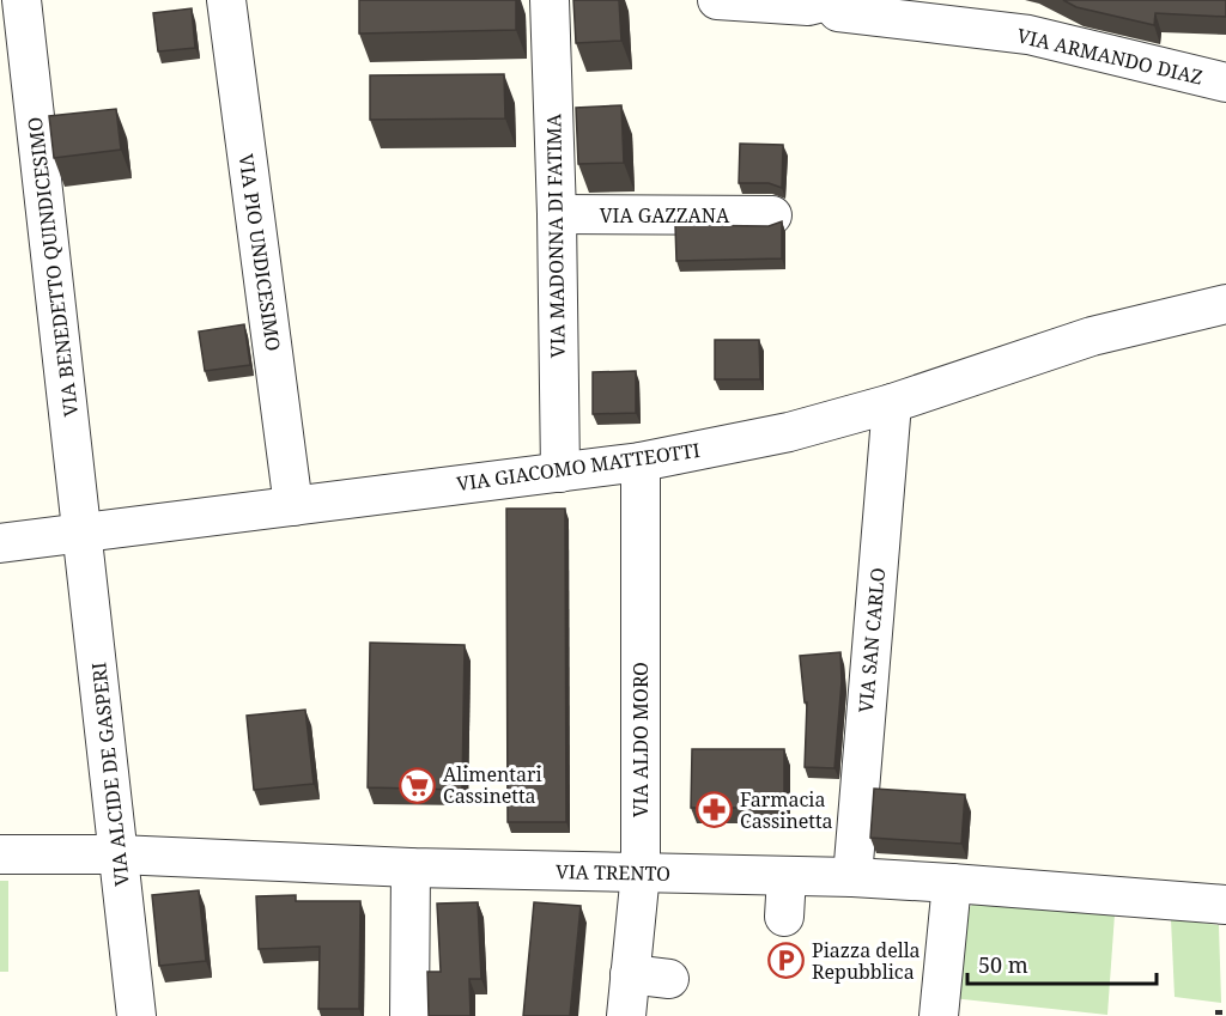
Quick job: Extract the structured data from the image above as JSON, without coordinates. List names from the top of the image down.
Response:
{
  "streets": {
    "street": [
      "VIA ARMANDO DIAZ",
      "VIA GAZZANA",
      "VIA MADONNA DI FATIMA",
      "VIA PIO UNDICESIMO",
      "VIA BENEDETTO QUINDICESIMO",
      "VIA GIACOMO MATTEOTTI",
      "VIA SAN CARLO",
      "VIA ALDO MORO",
      "VIA ALCIDE DE GASPERI",
      "VIA TRENTO"
    ]
  },
  "crossings": [
    ["VIA GAZZANA", "VIA MADONNA DI FATIMA"],
    ["VIA MADONNA DI FATIMA", "VIA GIACOMO MATTEOTTI"],
    ["VIA PIO UNDICESIMO", "VIA GIACOMO MATTEOTTI"],
    ["VIA BENEDETTO QUINDICESIMO", "VIA GIACOMO MATTEOTTI"],
    ["VIA BENEDETTO QUINDICESIMO", "VIA ALCIDE DE GASPERI"],
    ["VIA GIACOMO MATTEOTTI", "VIA SAN CARLO"],
    ["VIA GIACOMO MATTEOTTI", "VIA ALDO MORO"],
    ["VIA GIACOMO MATTEOTTI", "VIA ALCIDE DE GASPERI"],
    ["VIA SAN CARLO", "VIA TRENTO"],
    ["VIA ALDO MORO", "VIA TRENTO"],
    ["VIA ALCIDE DE GASPERI", "VIA TRENTO"]
  ],
  "places": {
    "supermarket": ["Alimentari Cassinetta"],
    "pharmacy": ["Farmacia Cassinetta"],
    "parking": ["Piazza della Repubblica"]
  },
  "scale_bar": "50 m"
}
